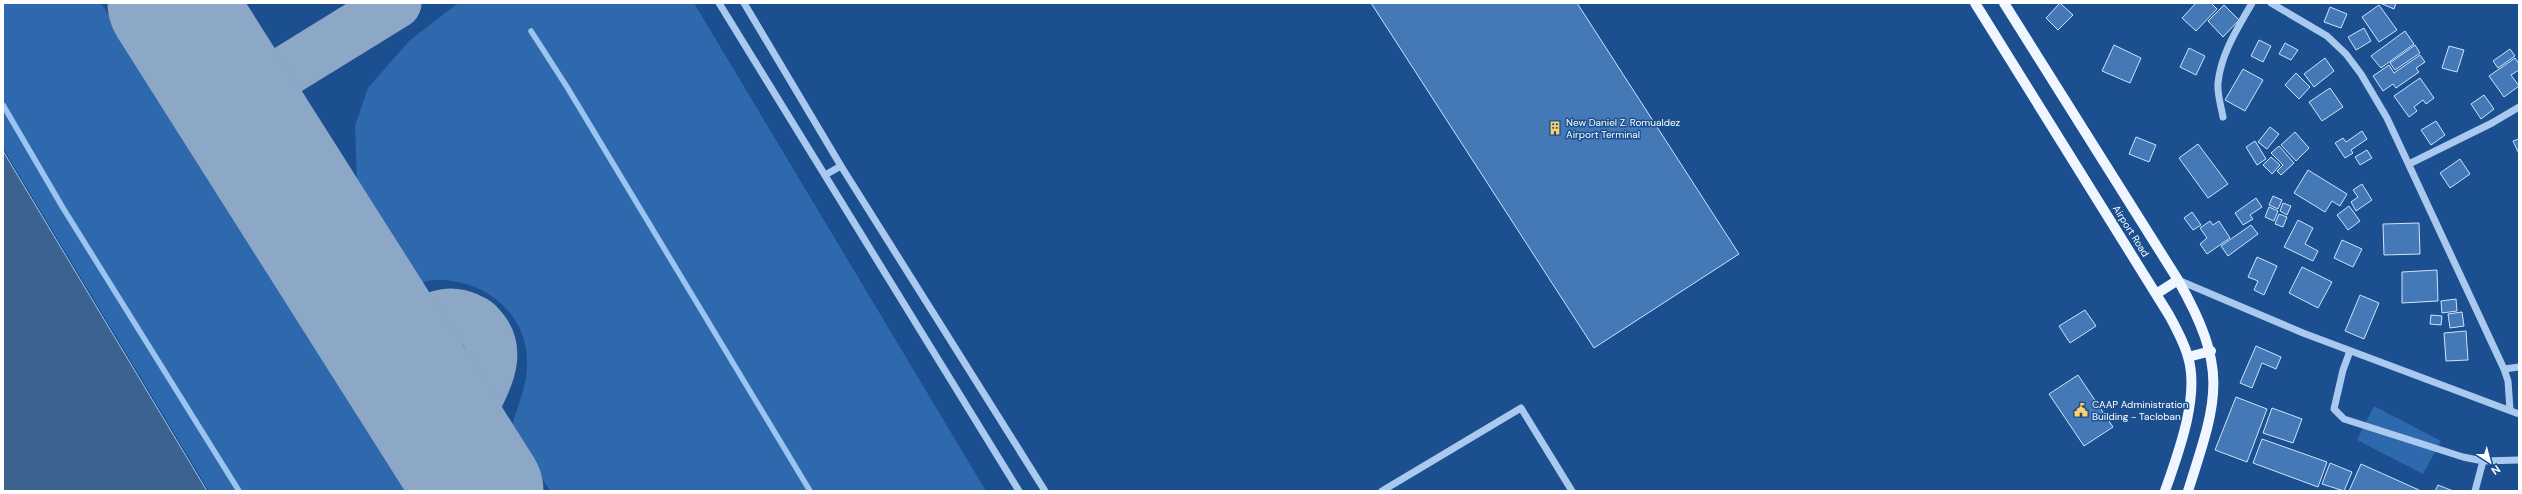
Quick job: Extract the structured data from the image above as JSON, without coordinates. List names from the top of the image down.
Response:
{
  "streets": {
    "main road": ["Airport Road"]
  },
  "places": {
    "building": ["New Daniel Z. Romualdez Airport Terminal"],
    "public building": ["CAAP Administration Building - Tacloban"]
  },
  "north": "bottom right"
}
